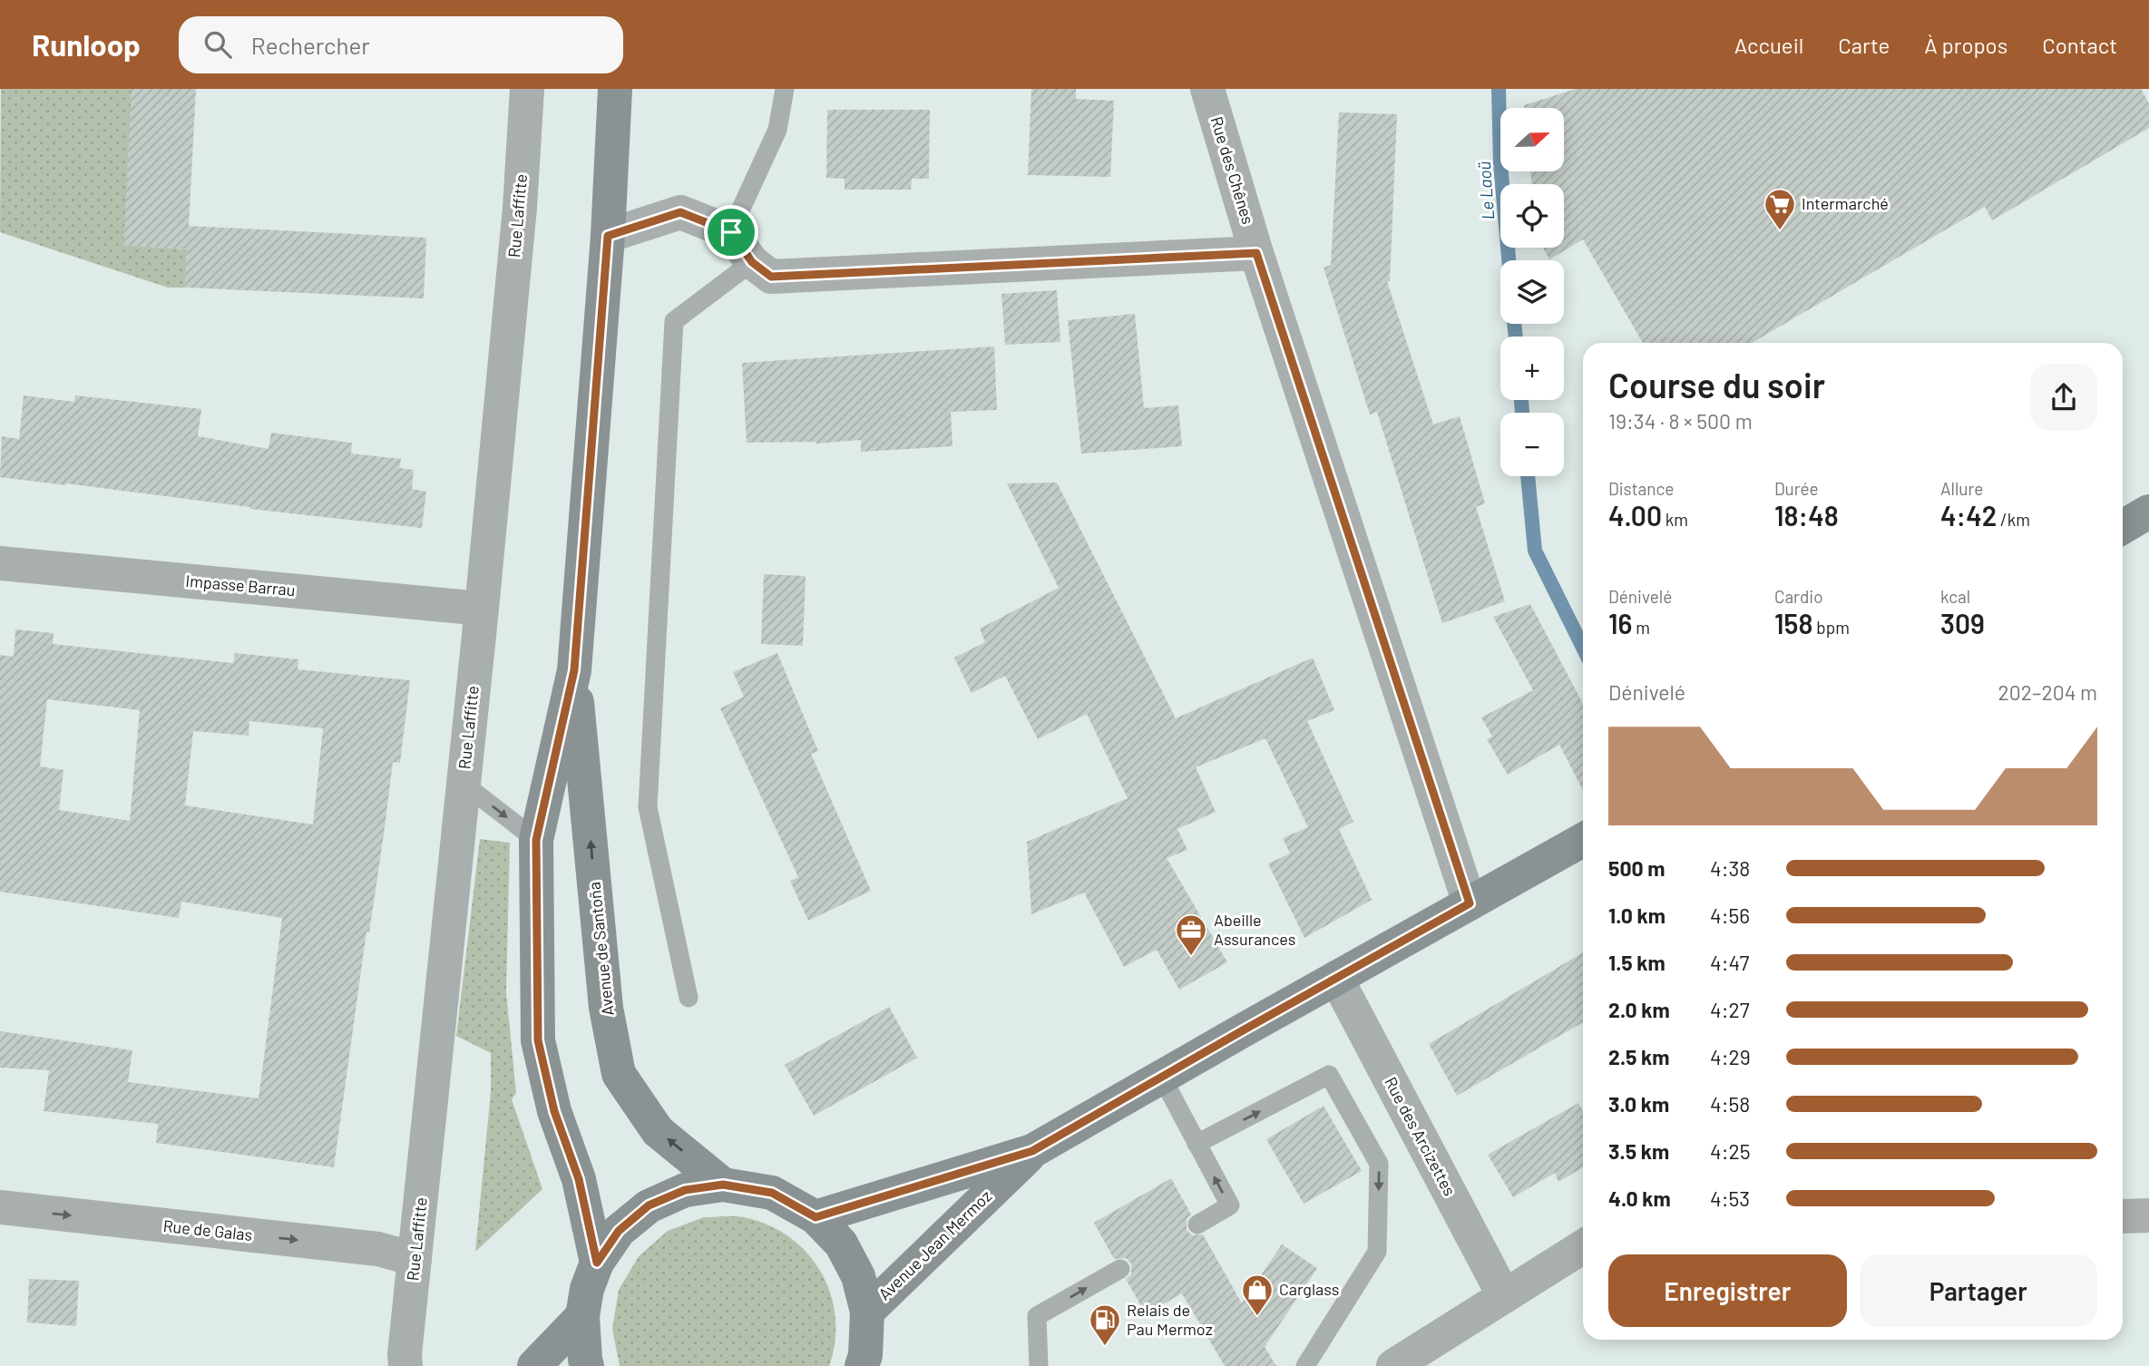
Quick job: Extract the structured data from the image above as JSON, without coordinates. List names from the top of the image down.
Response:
{
  "streets": {
    "main road": ["Avenue de Santoña", "Avenue Jean Mermoz"],
    "street": [
      "Rue des Chênes",
      "Rue Laffitte",
      "Impasse Barrau",
      "Rue des Arcizettes",
      "Rue de Galas"
    ]
  },
  "crossings": [
    ["Rue Laffitte", "Impasse Barrau"],
    ["Rue Laffitte", "Rue de Galas"]
  ],
  "one_way": ["Rue de Galas"],
  "water": ["Le Laoü"],
  "places": {
    "supermarket": ["Intermarché"],
    "office": ["Abeille Assurances"],
    "shop": ["Carglass"],
    "fuel station": ["Relais de Pau Mermoz"]
  },
  "north": "right",
  "page": {
    "header": "Runloop",
    "search": "Rechercher",
    "nav": [
      "Accueil",
      "Carte",
      "À propos",
      "Contact"
    ],
    "map_buttons": ["+", "−"],
    "heading": ["Course du soir", "19:34 · 8 × 500 m"],
    "stats": [
      ["Distance", "4.00 km"],
      ["Durée", "18:48"],
      ["Allure", "4:42 /km"],
      ["Dénivelé", "16 m"],
      ["Cardio", "158 bpm"],
      ["kcal", "309"]
    ],
    "chart": ["Dénivelé", "202–204 m"],
    "list": [
      {
        "name": "500 m",
        "note": "4:38"
      },
      {
        "name": "1.0 km",
        "note": "4:56"
      },
      {
        "name": "1.5 km",
        "note": "4:47"
      },
      {
        "name": "2.0 km",
        "note": "4:27"
      },
      {
        "name": "2.5 km",
        "note": "4:29"
      },
      {
        "name": "3.0 km",
        "note": "4:58"
      },
      {
        "name": "3.5 km",
        "note": "4:25"
      },
      {
        "name": "4.0 km",
        "note": "4:53"
      }
    ],
    "buttons": ["Enregistrer", "Partager"]
  }
}
